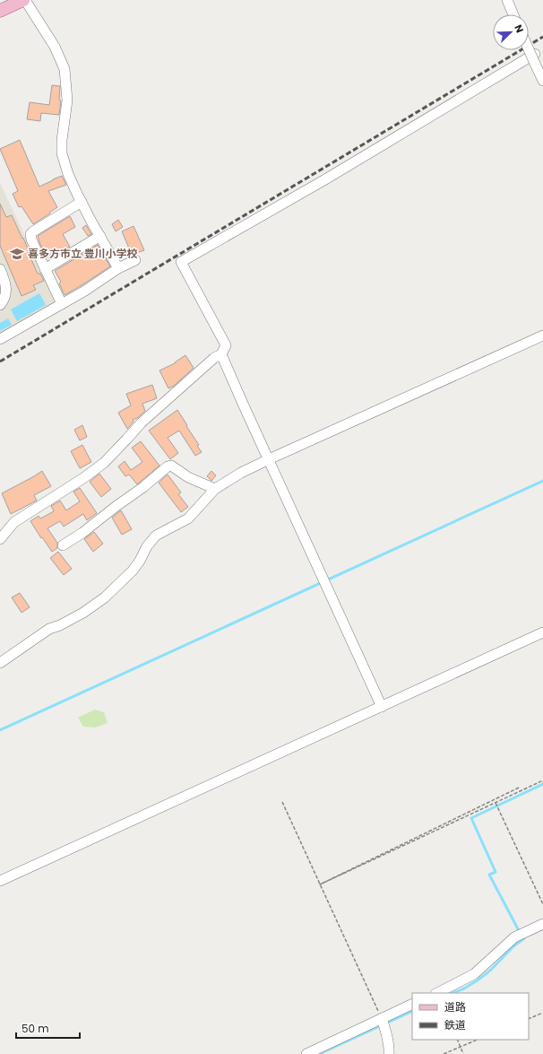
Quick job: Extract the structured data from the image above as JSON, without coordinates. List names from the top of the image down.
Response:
{
  "places": {
    "school or university": ["喜多方市立 豊川小学校"]
  },
  "legend": ["道路", "鉄道"],
  "scale_bar": "50 m",
  "north": "top right"
}
